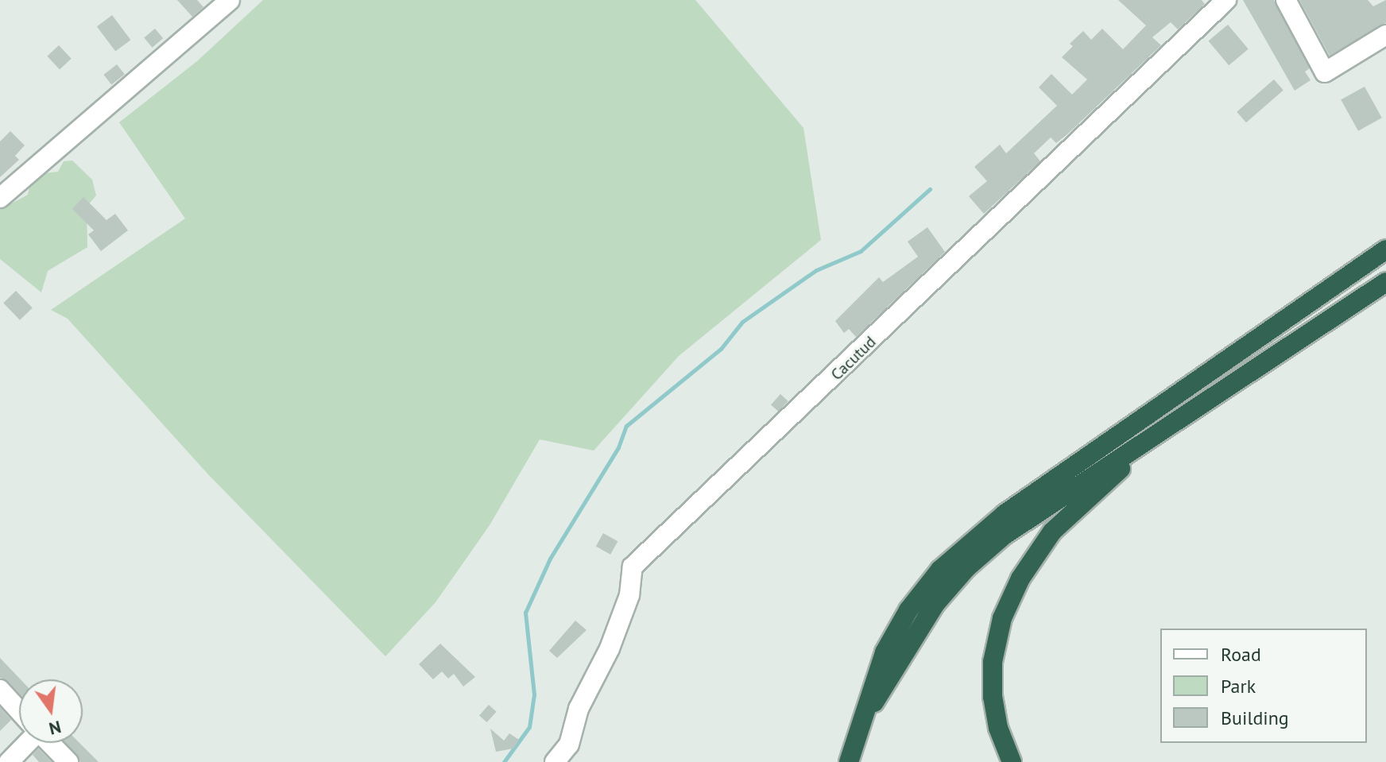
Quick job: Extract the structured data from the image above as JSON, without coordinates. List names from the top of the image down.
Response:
{
  "streets": {
    "street": ["Cacutud"]
  },
  "legend": ["Road", "Park", "Building"],
  "north": "bottom"
}
